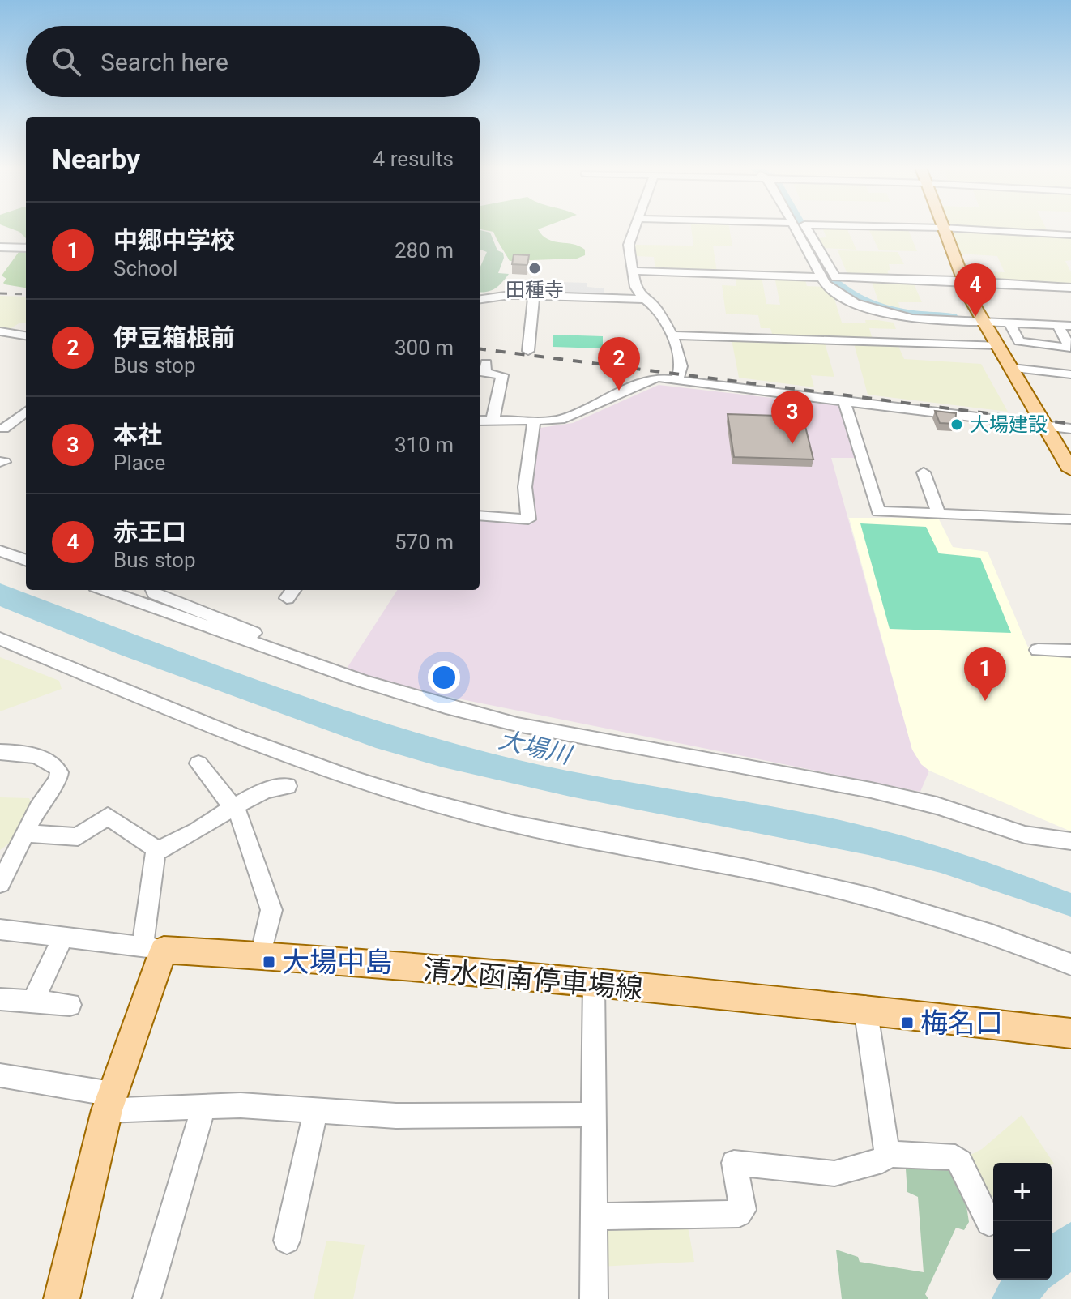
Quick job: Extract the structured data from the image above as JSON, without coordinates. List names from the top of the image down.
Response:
{
  "streets": {
    "main road": ["清水函南停車場線"]
  },
  "water": ["大場川"],
  "places": {
    "other": ["田種寺", "大場建設"],
    "transit": ["大場中島", "梅名口"]
  },
  "page": {
    "search": "Search here",
    "heading": ["Nearby", "4 results"],
    "list": [
      {
        "mark": "1",
        "name": "中郷中学校",
        "note": "School",
        "value": "280 m"
      },
      {
        "mark": "2",
        "name": "伊豆箱根前",
        "note": "Bus stop",
        "value": "300 m"
      },
      {
        "mark": "3",
        "name": "本社",
        "note": "Place",
        "value": "310 m"
      },
      {
        "mark": "4",
        "name": "赤王口",
        "note": "Bus stop",
        "value": "570 m"
      }
    ],
    "pins": [
      "4",
      "2",
      "3",
      "1"
    ],
    "map_buttons": ["+", "−"]
  }
}
